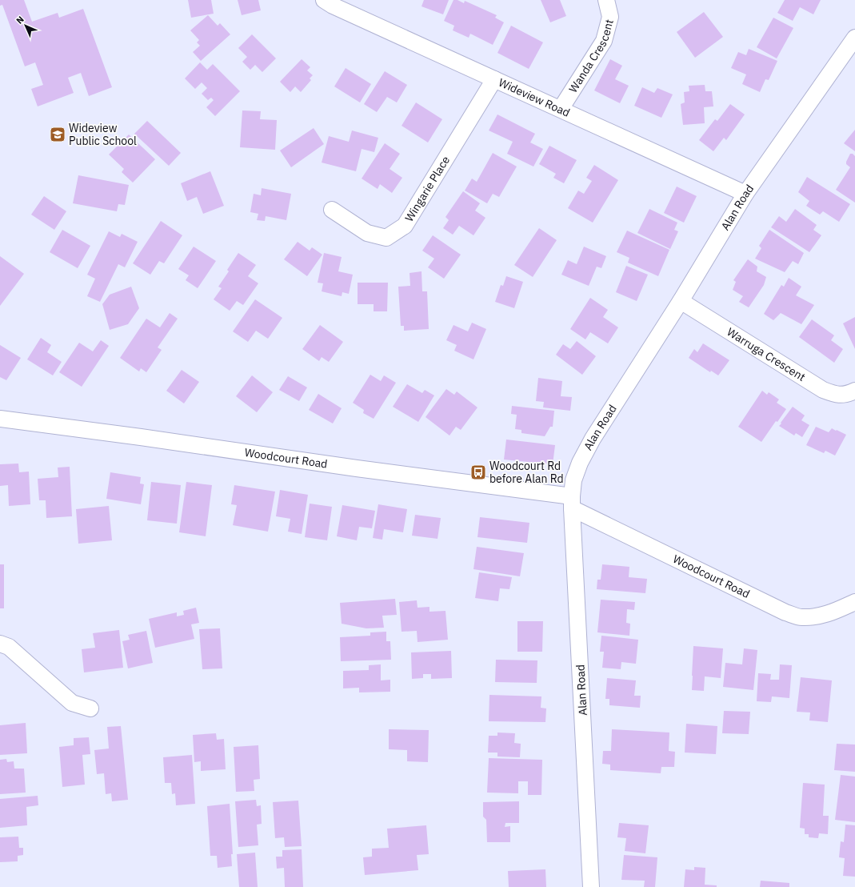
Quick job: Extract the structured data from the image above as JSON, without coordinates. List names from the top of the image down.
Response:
{
  "streets": {
    "street": [
      "Wanda Crescent",
      "Wideview Road",
      "Wingarie Place",
      "Alan Road",
      "Warruga Crescent",
      "Woodcourt Road"
    ]
  },
  "crossings": [
    ["Wanda Crescent", "Wideview Road"],
    ["Wideview Road", "Wingarie Place"],
    ["Wideview Road", "Alan Road"],
    ["Alan Road", "Warruga Crescent"],
    ["Alan Road", "Woodcourt Road"]
  ],
  "places": {
    "school or university": ["Wideview Public School"],
    "bus stop": ["Woodcourt Rd before Alan Rd"]
  },
  "north": "top left"
}
